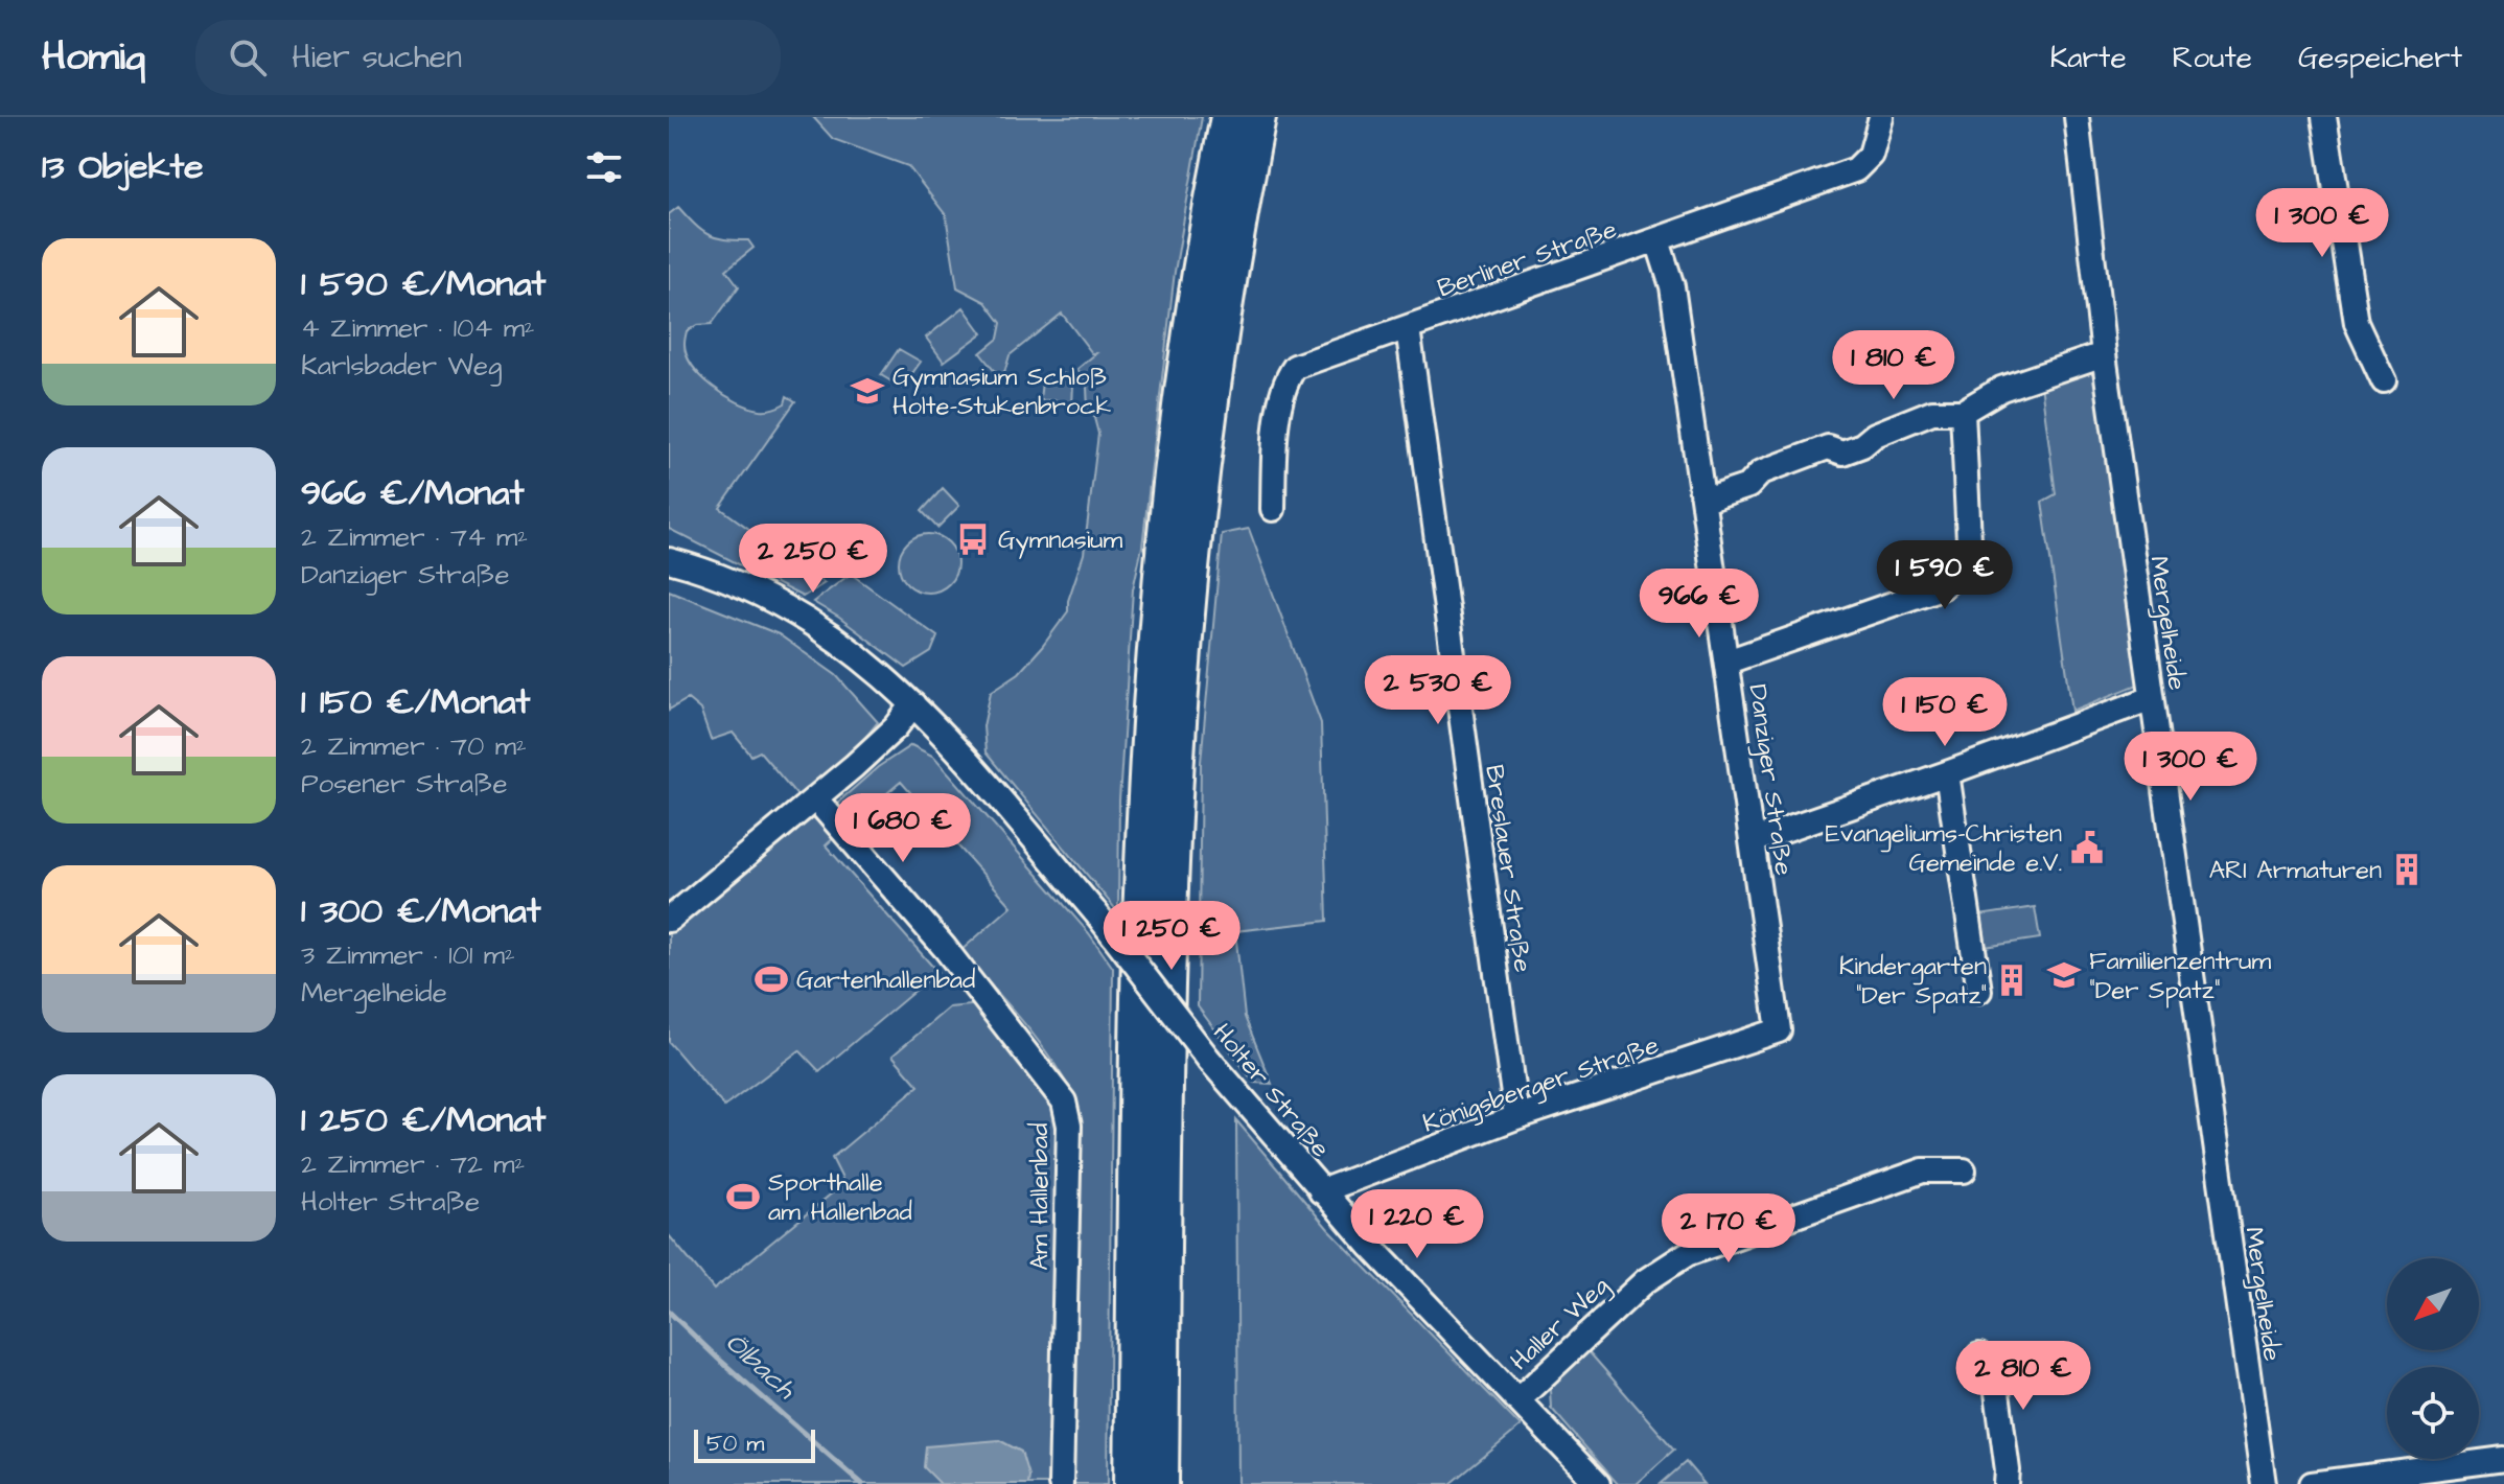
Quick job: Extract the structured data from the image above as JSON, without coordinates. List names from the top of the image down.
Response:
{
  "streets": {
    "street": [
      "Berliner Straße",
      "Mergelheide",
      "Danziger Straße",
      "Breslauer Straße",
      "Königsberger Straße",
      "Holter Straße",
      "Am Hallenbad",
      "Haller Weg"
    ]
  },
  "crossings": [
    ["Berliner Straße", "Danziger Straße"],
    ["Berliner Straße", "Breslauer Straße"],
    ["Danziger Straße", "Königsberger Straße"],
    ["Breslauer Straße", "Königsberger Straße"],
    ["Königsberger Straße", "Holter Straße"],
    ["Holter Straße", "Haller Weg"]
  ],
  "water": ["Ölbach"],
  "places": {
    "school or university": ["Gymnasium Schloß Holte-Stukenbrock", "Familienzentrum \"Der Spatz\""],
    "bus stop": ["Gymnasium"],
    "public building": ["Evangeliums-Christen Gemeinde e.V."],
    "building": ["ARI Armaturen", "Kindergarten \"Der Spatz\""],
    "sports": ["Gartenhallenbad", "Sporthalle am Hallenbad"]
  },
  "scale_bar": "50 m",
  "north": "bottom left",
  "page": {
    "header": "Homiq",
    "search": "Hier suchen",
    "nav": ["Karte", "Route", "Gespeichert"],
    "heading": "13 Objekte",
    "price": [
      "1 300 €",
      "1 810 €",
      "2 250 €",
      "1 590 €",
      "966 €",
      "2 530 €",
      "1 150 €",
      "1 300 €",
      "1 680 €",
      "1 250 €",
      "1 220 €",
      "2 170 €",
      "2 810 €"
    ],
    "list": [
      {
        "name": "1 590 €/Monat",
        "note": "4 Zimmer · 104 m² · Karlsbader Weg"
      },
      {
        "name": "966 €/Monat",
        "note": "2 Zimmer · 74 m² · Danziger Straße"
      },
      {
        "name": "1 150 €/Monat",
        "note": "2 Zimmer · 70 m² · Posener Straße"
      },
      {
        "name": "1 300 €/Monat",
        "note": "3 Zimmer · 101 m² · Mergelheide"
      },
      {
        "name": "1 250 €/Monat",
        "note": "2 Zimmer · 72 m² · Holter Straße"
      }
    ],
    "scale": "50 m"
  }
}
